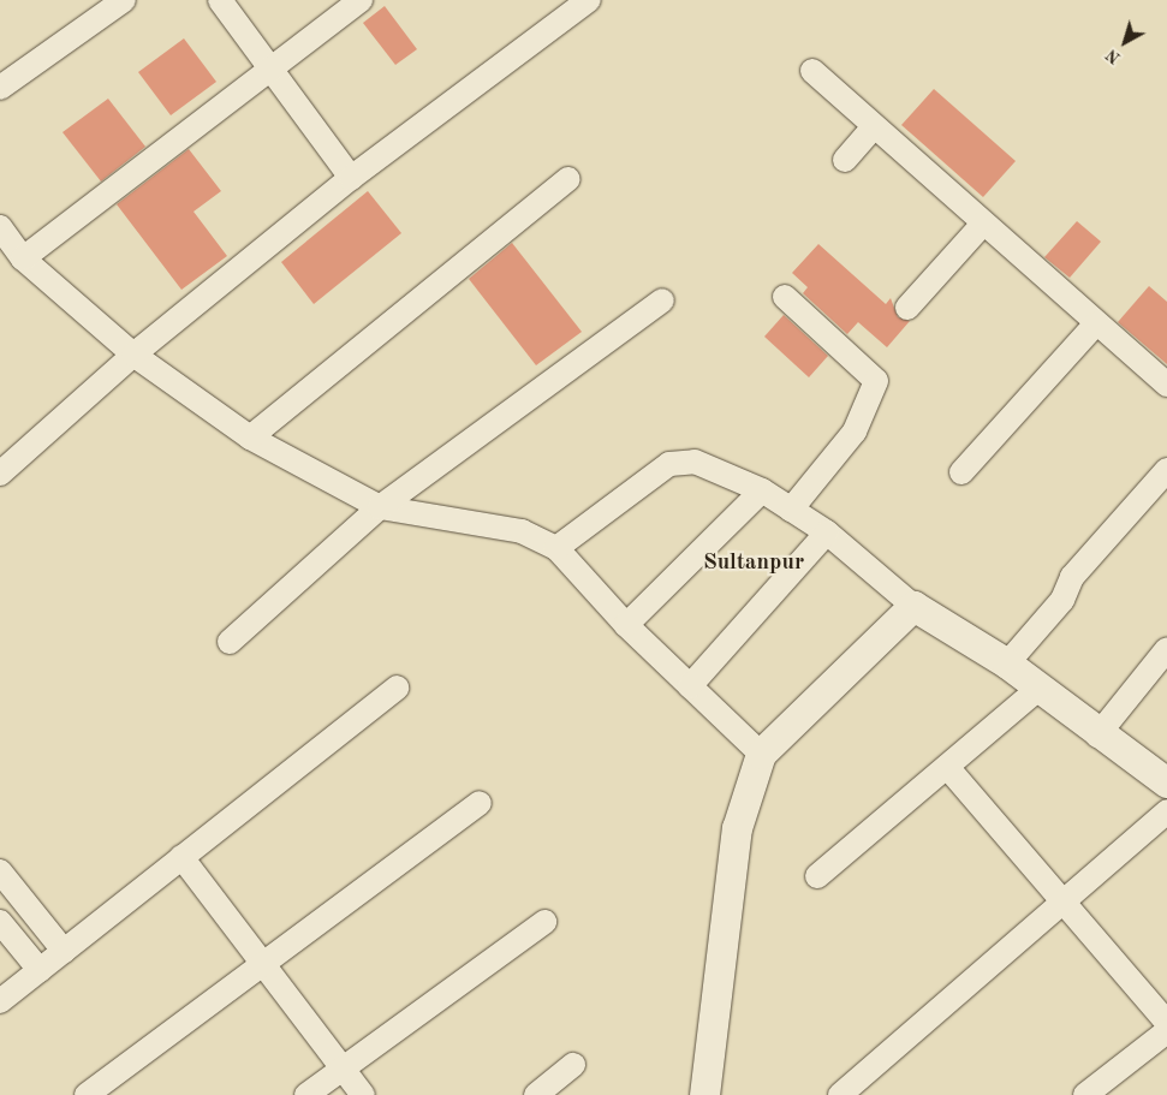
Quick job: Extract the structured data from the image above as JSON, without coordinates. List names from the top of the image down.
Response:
{
  "districts": ["Sultanpur"],
  "north": "bottom left"
}
